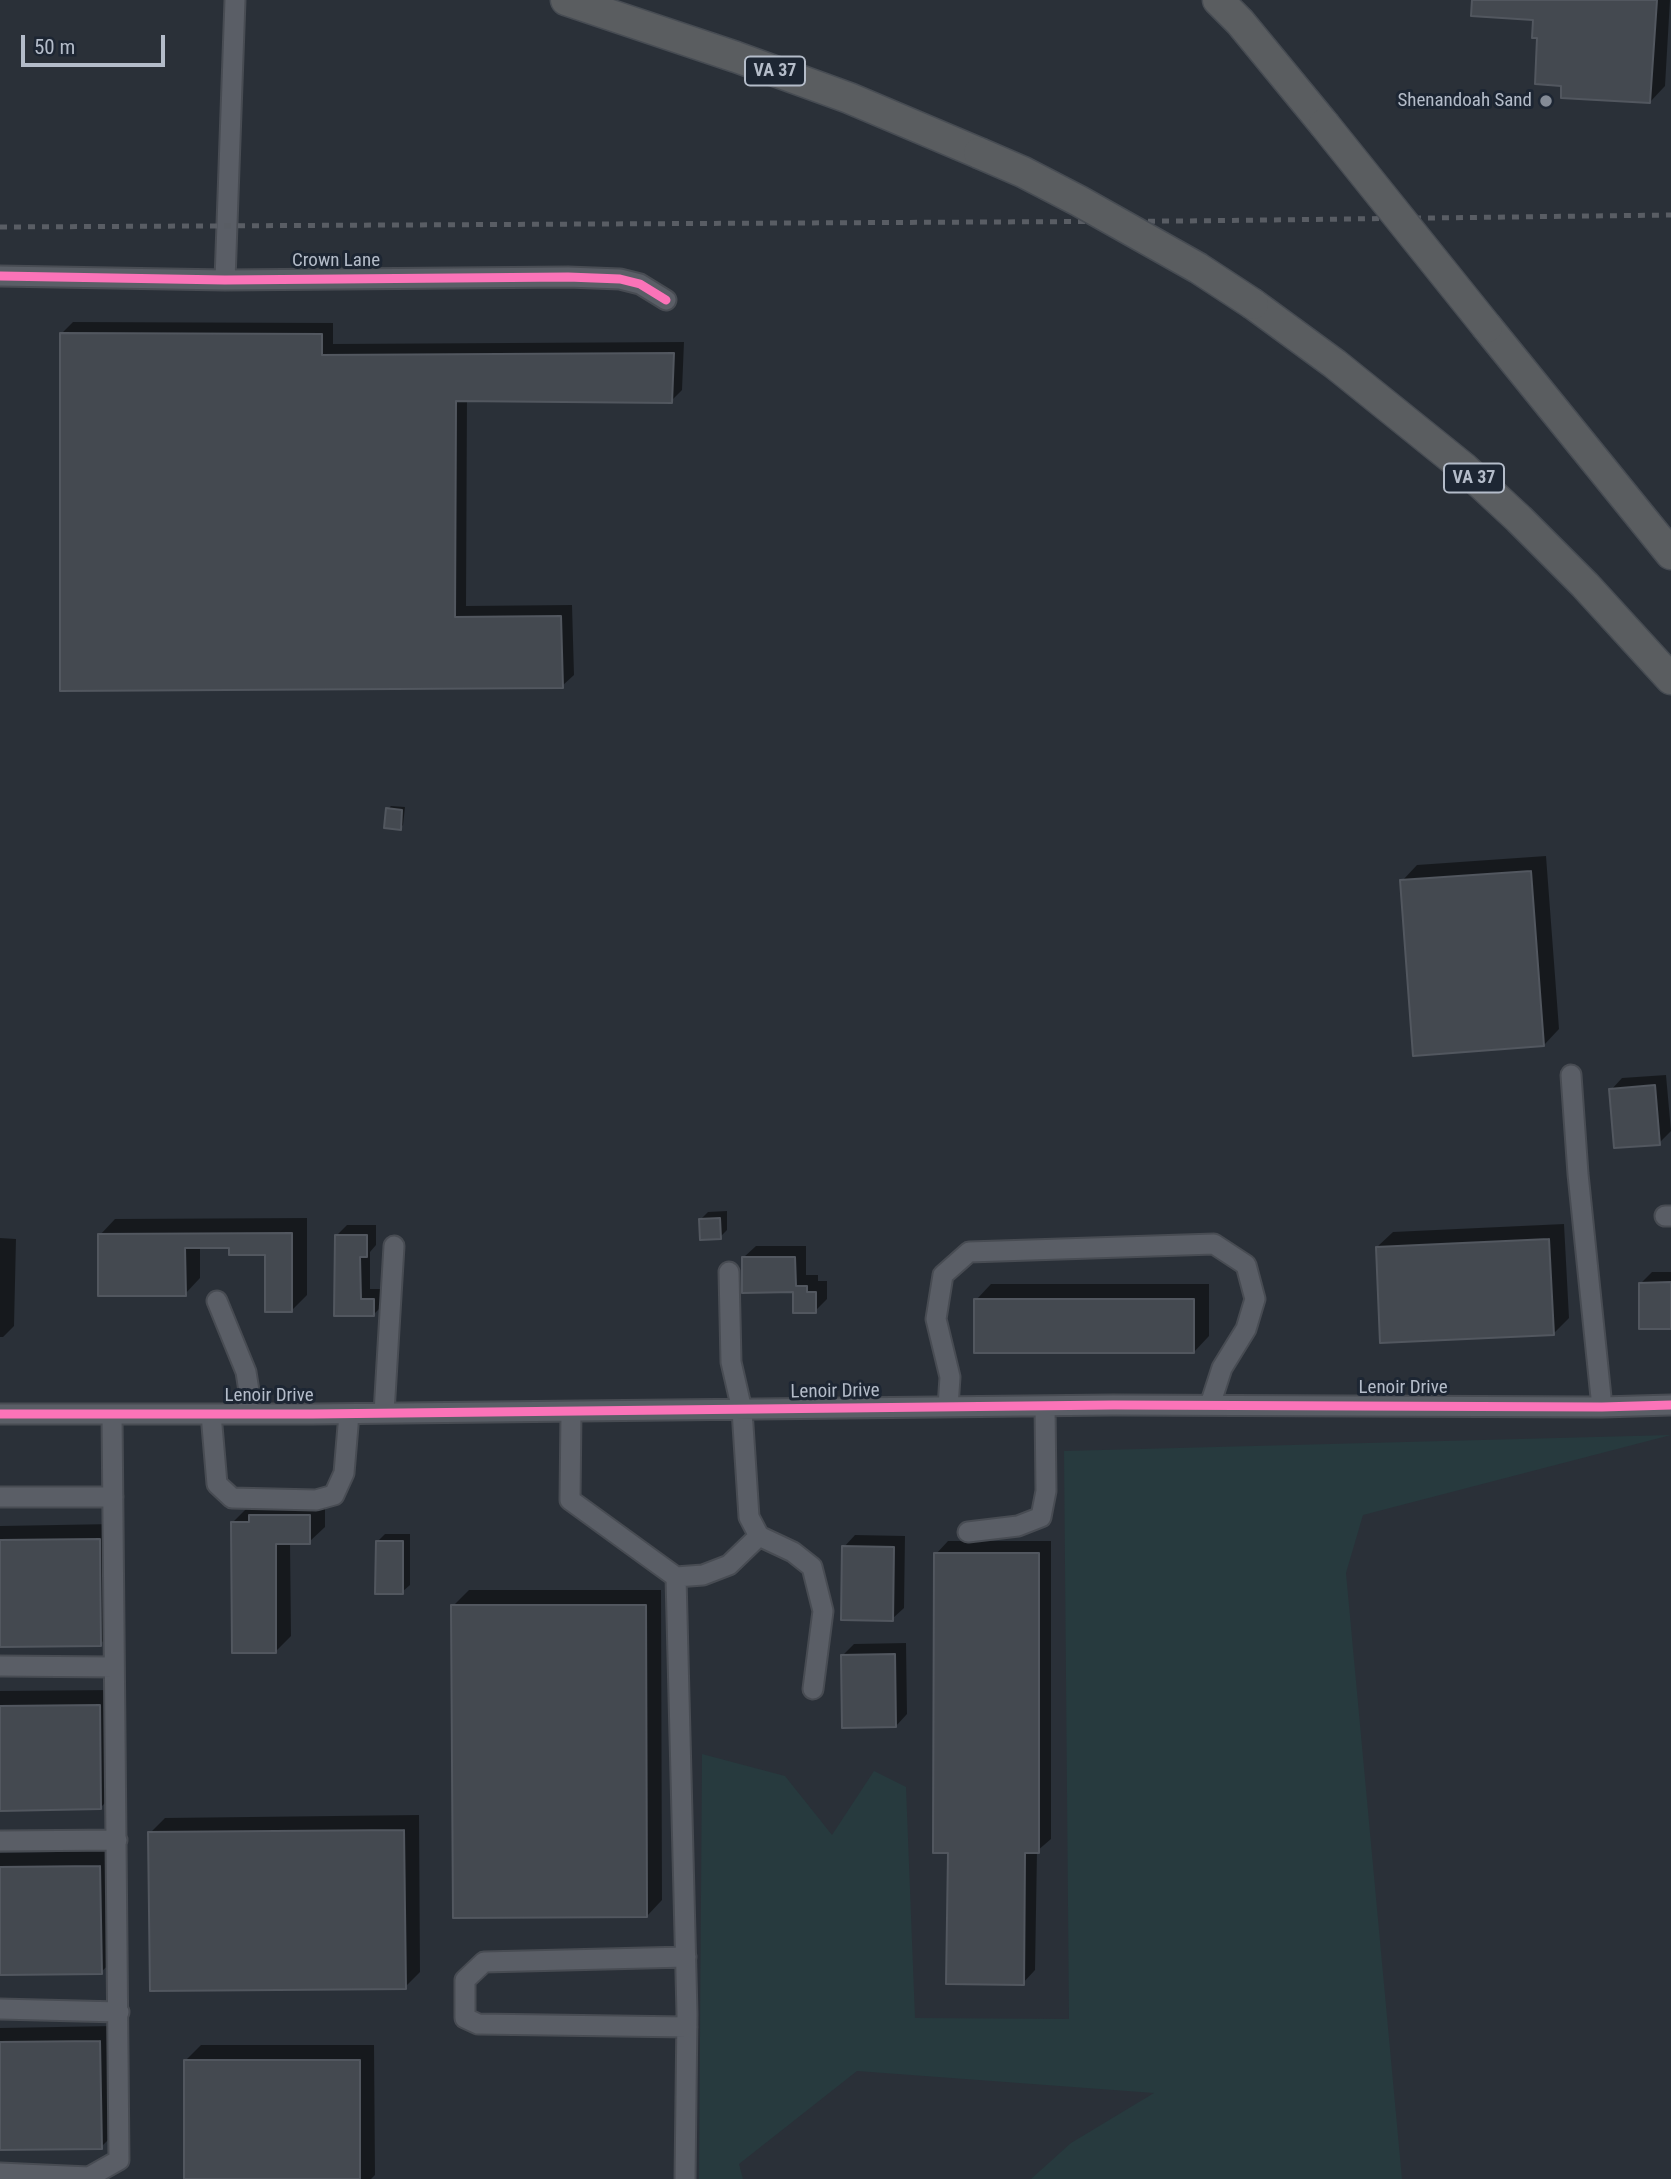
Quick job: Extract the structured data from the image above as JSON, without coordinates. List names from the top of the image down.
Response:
{
  "streets": {
    "highway": ["VA 37"],
    "street": ["Crown Lane", "Lenoir Drive"]
  },
  "places": ["Shenandoah Sand"],
  "scale_bar": "50 m"
}
